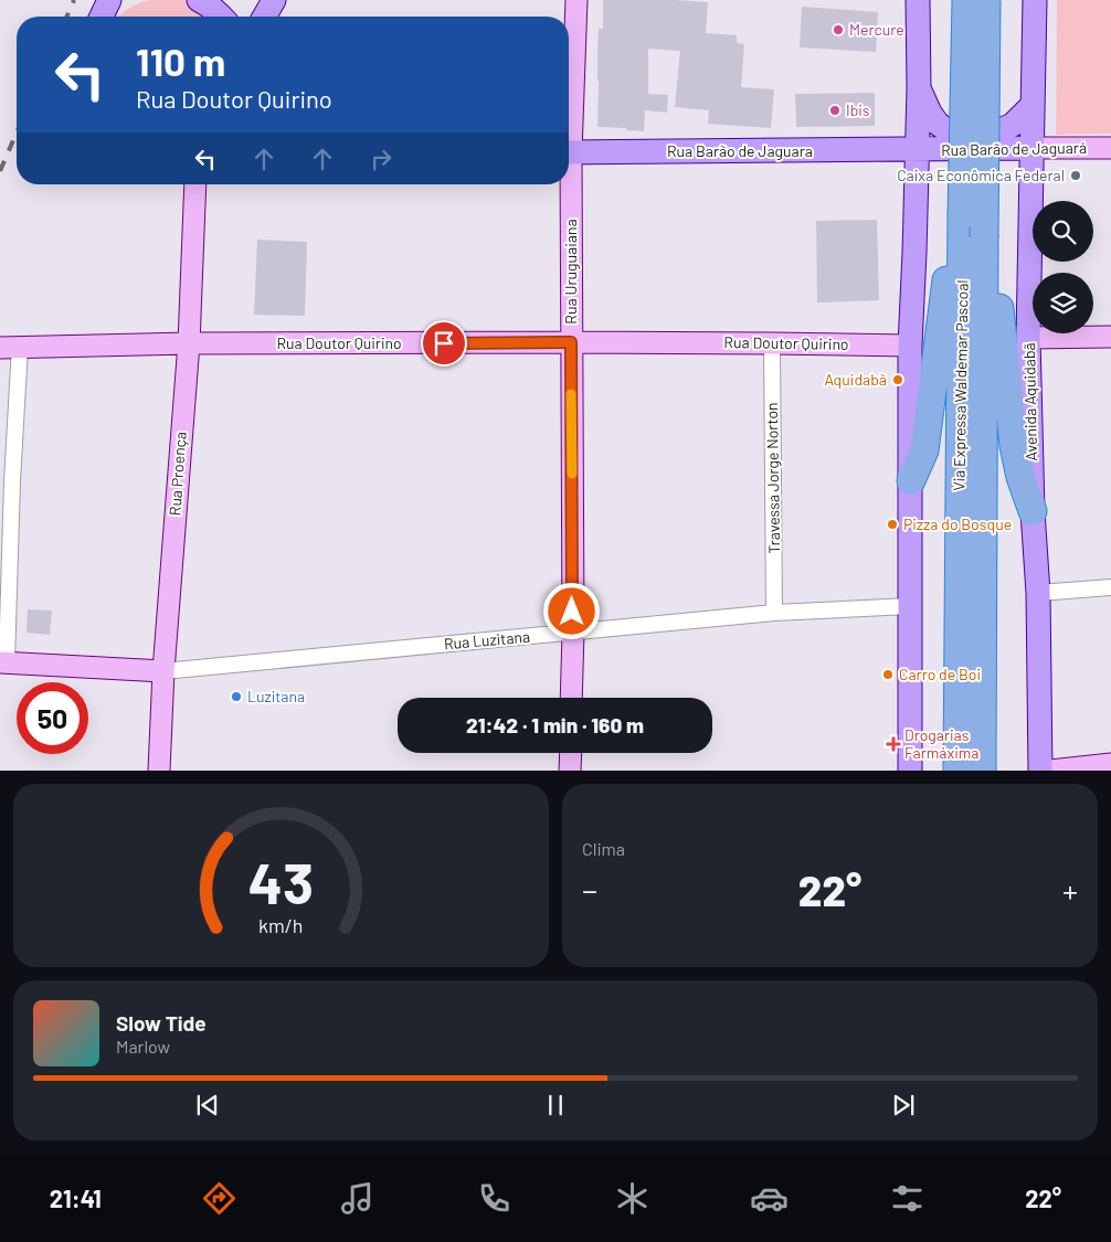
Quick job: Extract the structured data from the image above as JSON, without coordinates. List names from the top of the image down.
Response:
{
  "streets": {
    "highway": ["Via Expressa Waldemar Pascoal"],
    "main road": [
      "Rua Barão de Jaguará",
      "Rua Barão de Jaguara",
      "Rua Uruguaiana",
      "Rua Doutor Quirino",
      "Avenida Aquidabã",
      "Rua Proença"
    ],
    "street": ["Travessa Jorge Norton", "Rua Luzitana"]
  },
  "crossings": [
    ["Rua Barão de Jaguará", "Rua Barão de Jaguara"],
    ["Rua Barão de Jaguará", "Avenida Aquidabã"],
    ["Rua Uruguaiana", "Rua Doutor Quirino"],
    ["Rua Uruguaiana", "Rua Luzitana"],
    ["Rua Doutor Quirino", "Rua Proença"],
    ["Rua Doutor Quirino", "Travessa Jorge Norton"],
    ["Rua Proença", "Rua Luzitana"],
    ["Travessa Jorge Norton", "Rua Luzitana"]
  ],
  "places": {
    "other": [
      "Mercure",
      "Ibis",
      "Caixa Econômica Federal",
      "Aquidabã",
      "Pizza do Bosque",
      "Carro de Boi",
      "Luzitana"
    ],
    "health": ["Drogarias Farmáxima"]
  },
  "page": {
    "turn": ["110 m", "Rua Doutor Quirino"],
    "limit": "50",
    "trip": "21:42 · 1 min · 160 m",
    "tile": "Clima",
    "heat": ["−", "22°", "+"],
    "song": ["Slow Tide", "Marlow"],
    "tabs": ["21:41", "22°"],
    "gauge": ["43", "km/h"]
  }
}
